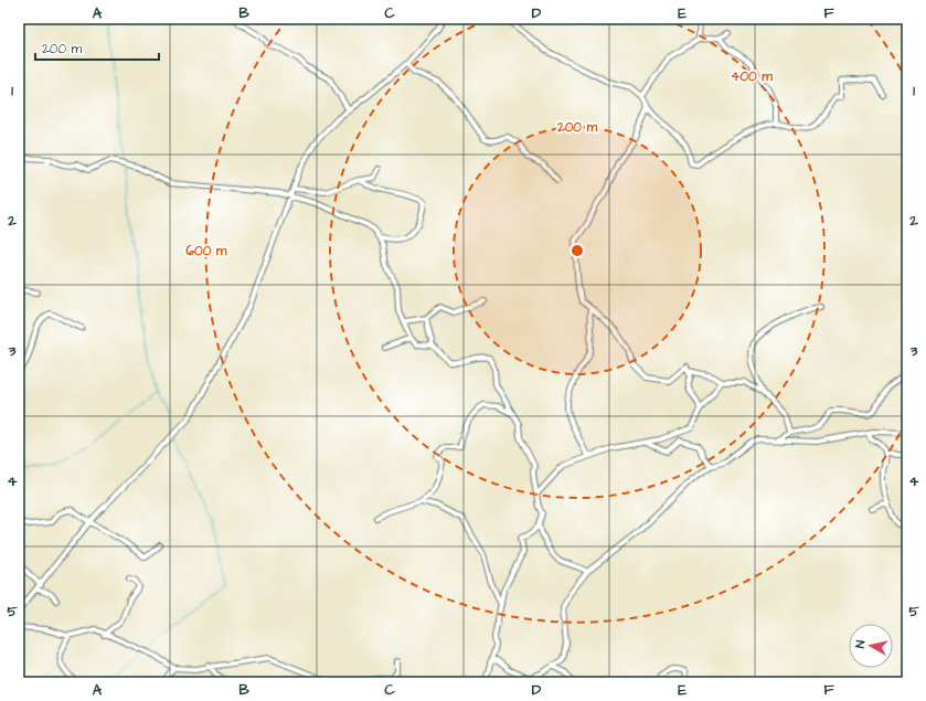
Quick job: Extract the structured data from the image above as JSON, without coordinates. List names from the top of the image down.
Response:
{
  "scale_bar": "200 m",
  "north": "left",
  "grid": {
    "columns": [
      "A",
      "B",
      "C",
      "D",
      "E",
      "F"
    ],
    "rows": [
      "1",
      "2",
      "3",
      "4",
      "5"
    ]
  },
  "rings": ["400 m", "200 m", "600 m"]
}
